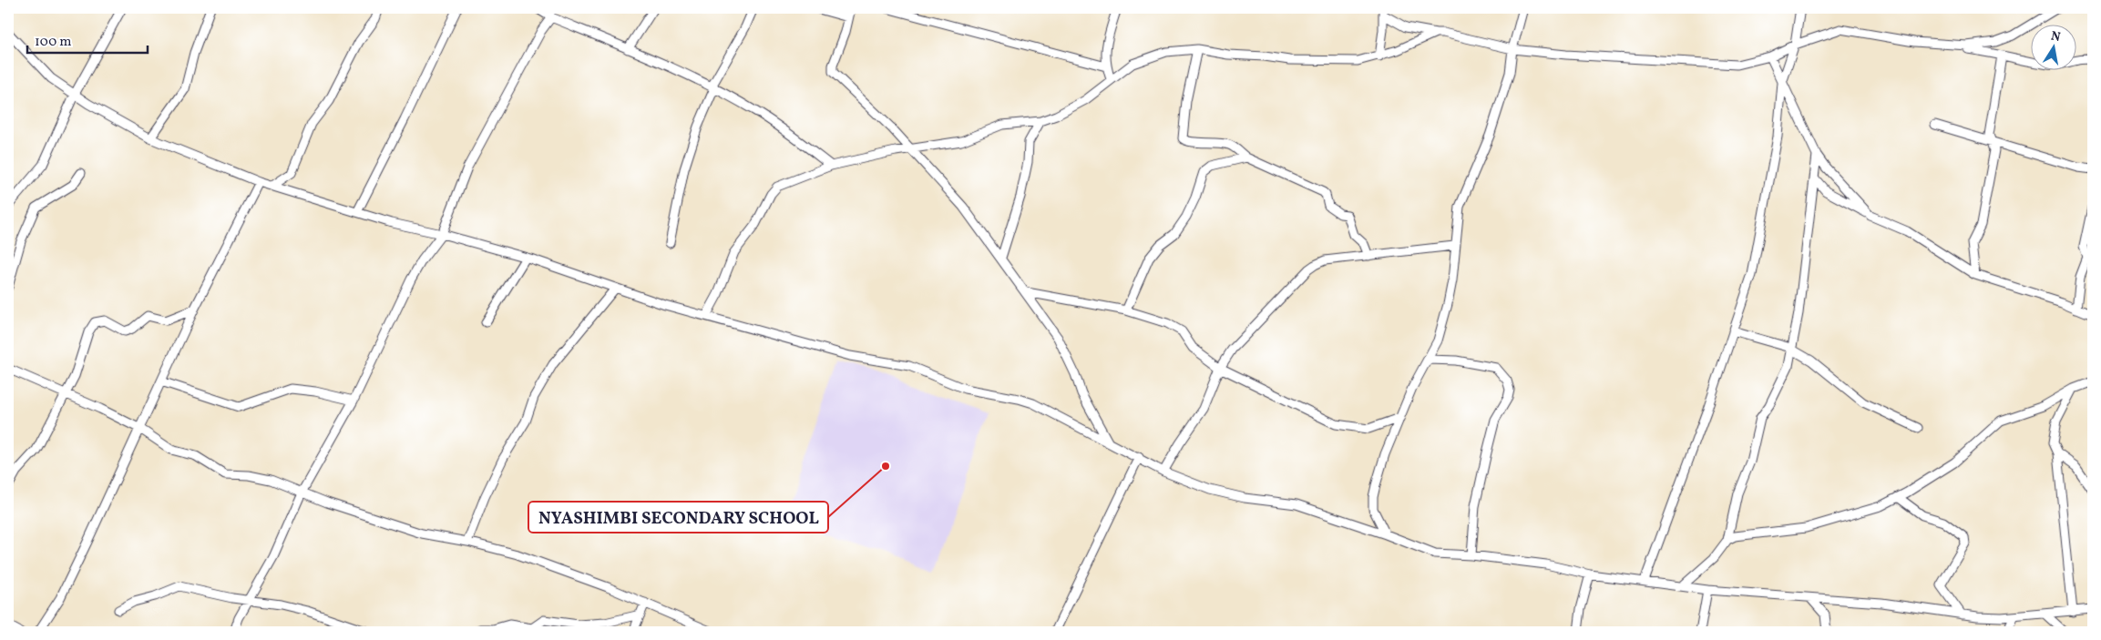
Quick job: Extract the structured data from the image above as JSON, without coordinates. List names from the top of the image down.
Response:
{
  "places": ["NYASHIMBI SECONDARY SCHOOL"],
  "scale_bar": "100 m",
  "north": "top"
}
